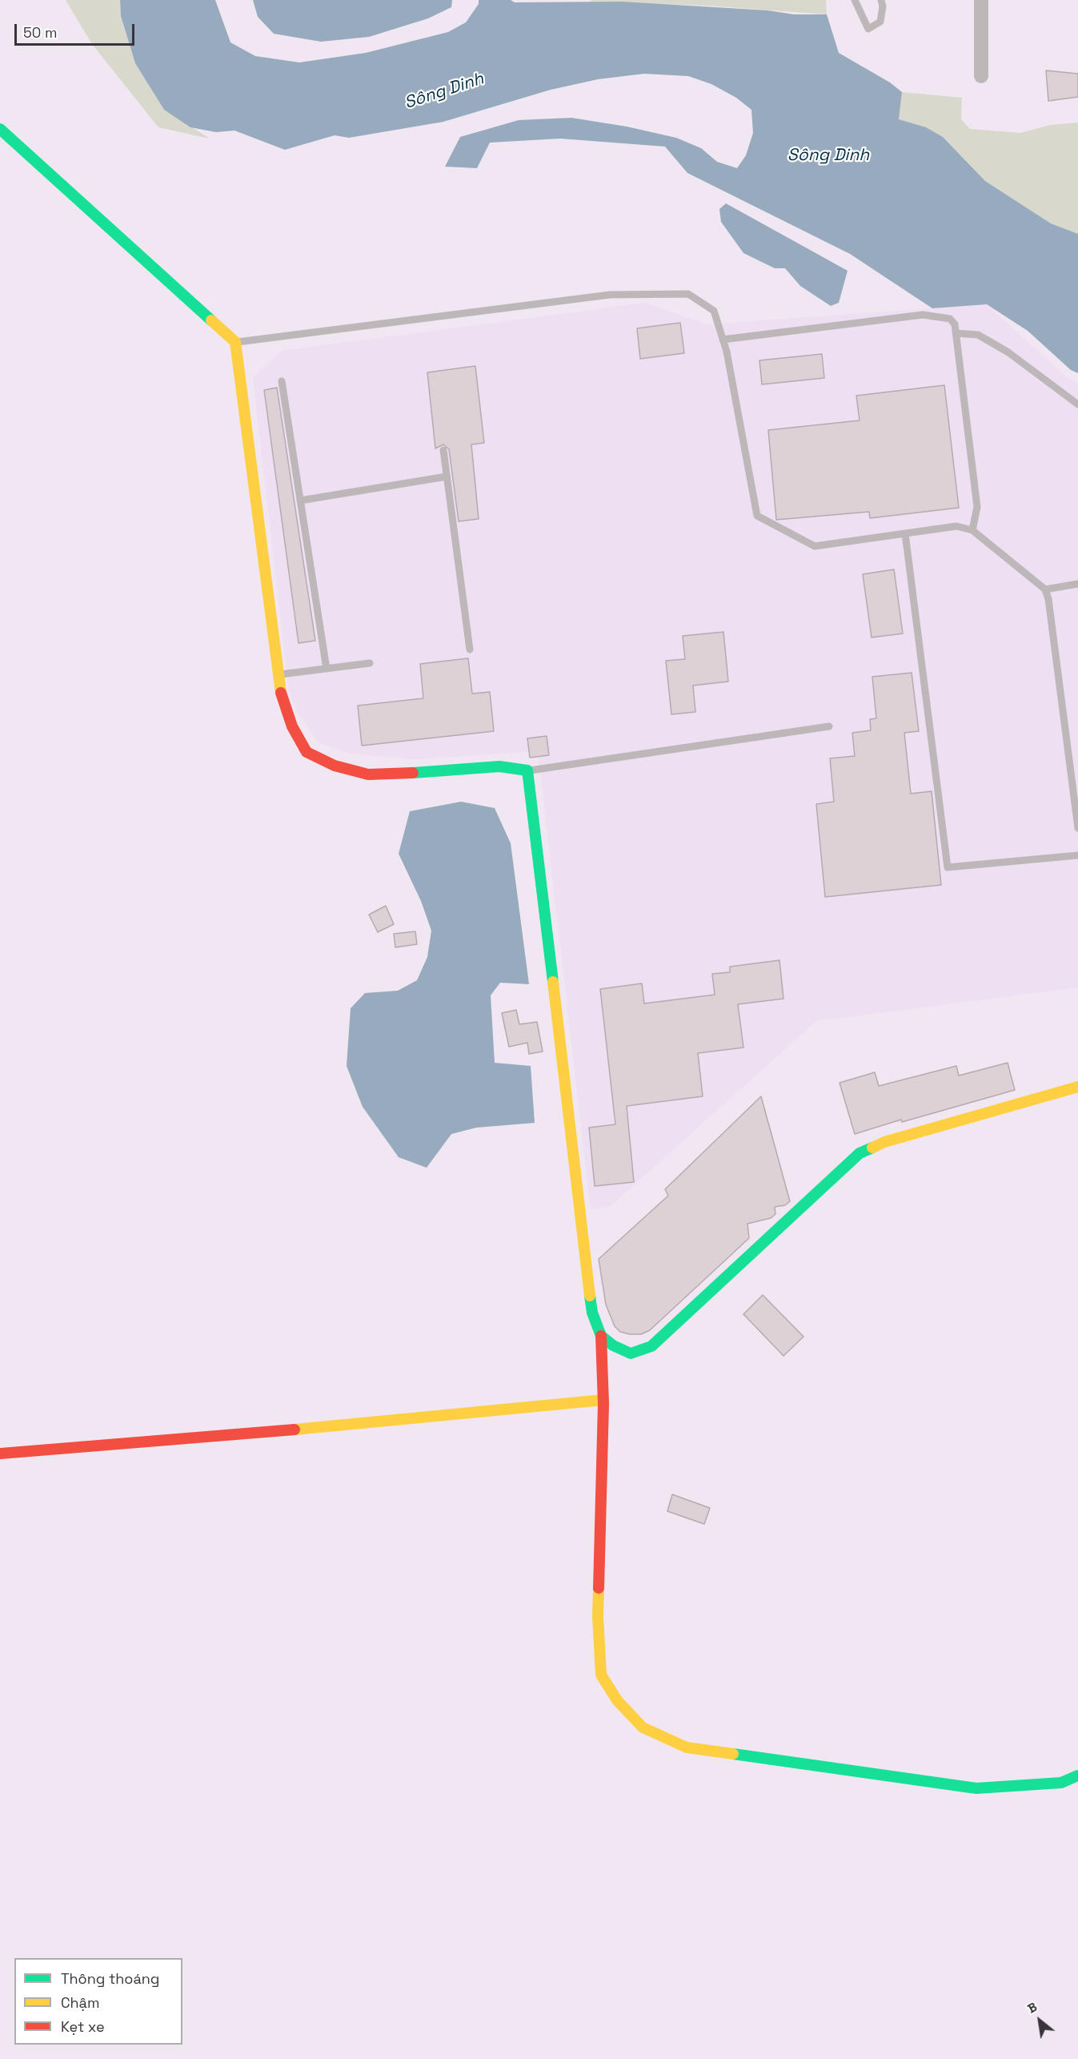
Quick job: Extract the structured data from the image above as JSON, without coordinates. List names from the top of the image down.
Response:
{
  "water": ["Sông Dinh"],
  "legend": ["Thông thoáng", "Chậm", "Kẹt xe"],
  "scale_bar": "50 m",
  "north": "top left"
}
